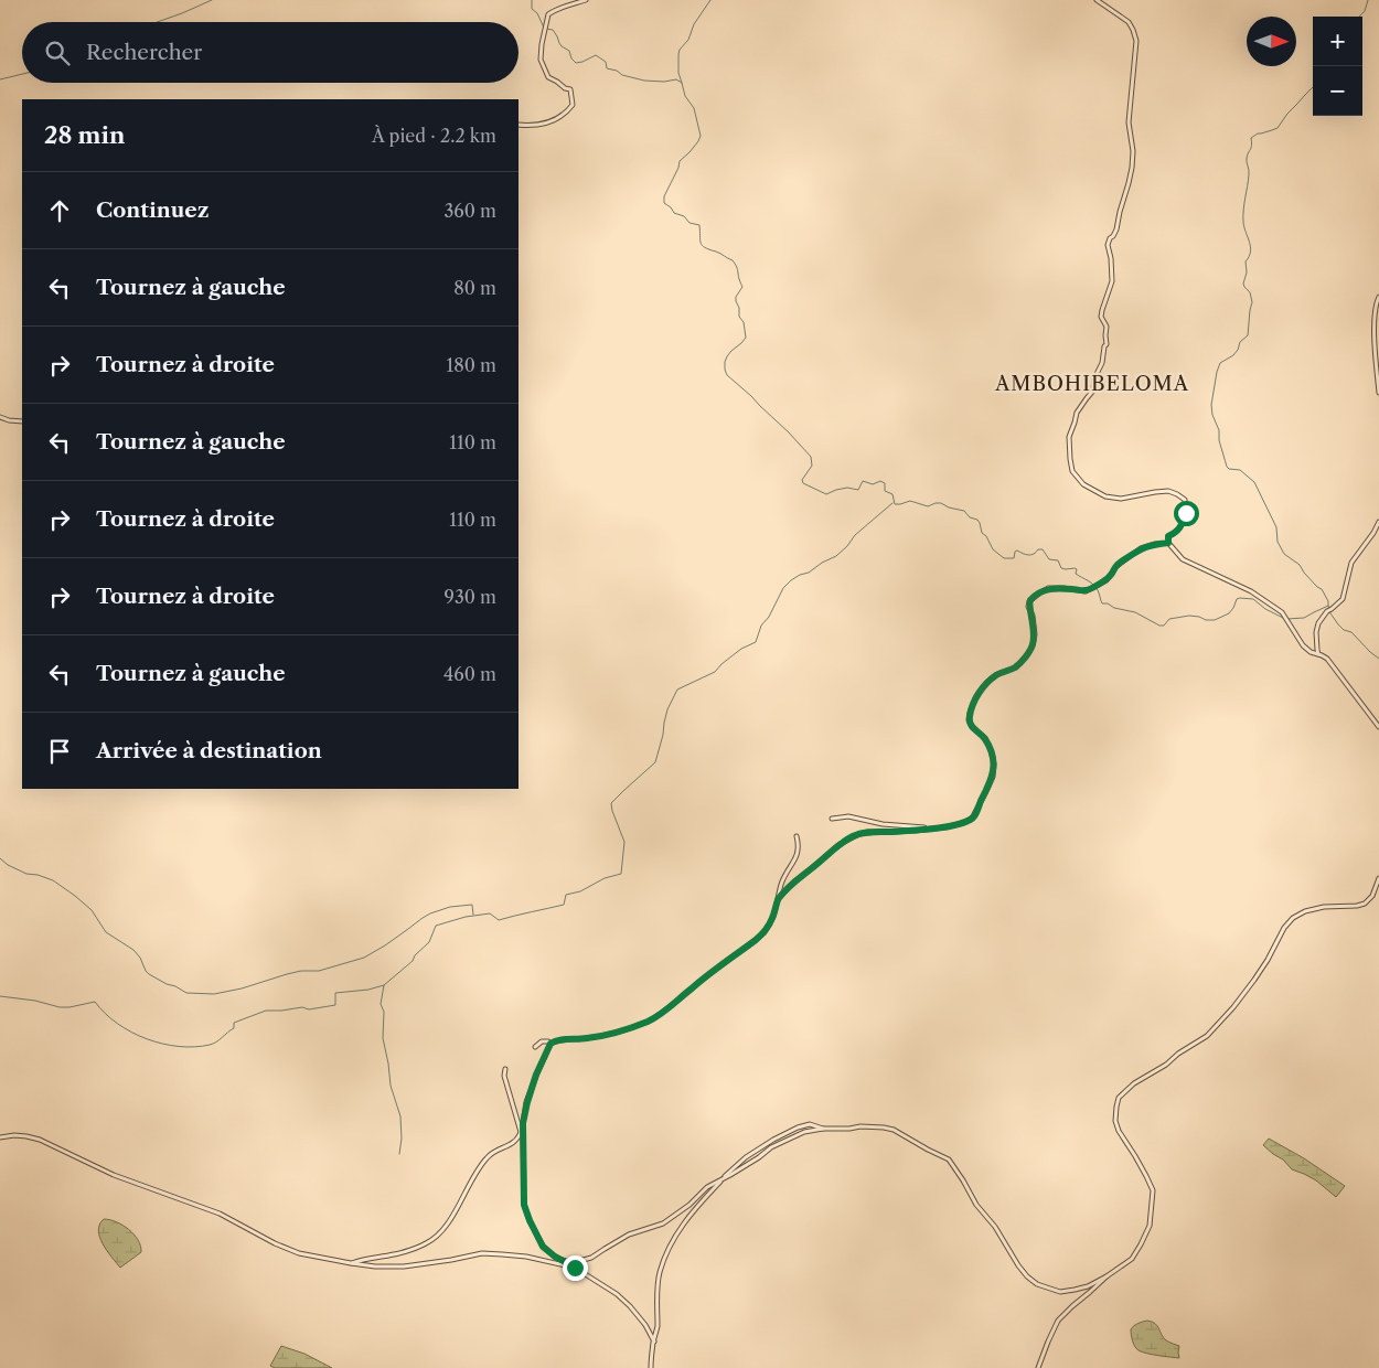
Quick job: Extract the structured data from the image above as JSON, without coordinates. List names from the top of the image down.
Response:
{
  "districts": ["AMBOHIBELOMA"],
  "north": "right",
  "page": {
    "map_buttons": ["+", "−"],
    "search": "Rechercher",
    "heading": ["28 min", "À pied · 2.2 km"],
    "list": [
      ["Continuez", "360 m"],
      ["Tournez à gauche", "80 m"],
      ["Tournez à droite", "180 m"],
      ["Tournez à gauche", "110 m"],
      ["Tournez à droite", "110 m"],
      ["Tournez à droite", "930 m"],
      ["Tournez à gauche", "460 m"],
      "Arrivée à destination"
    ]
  }
}
